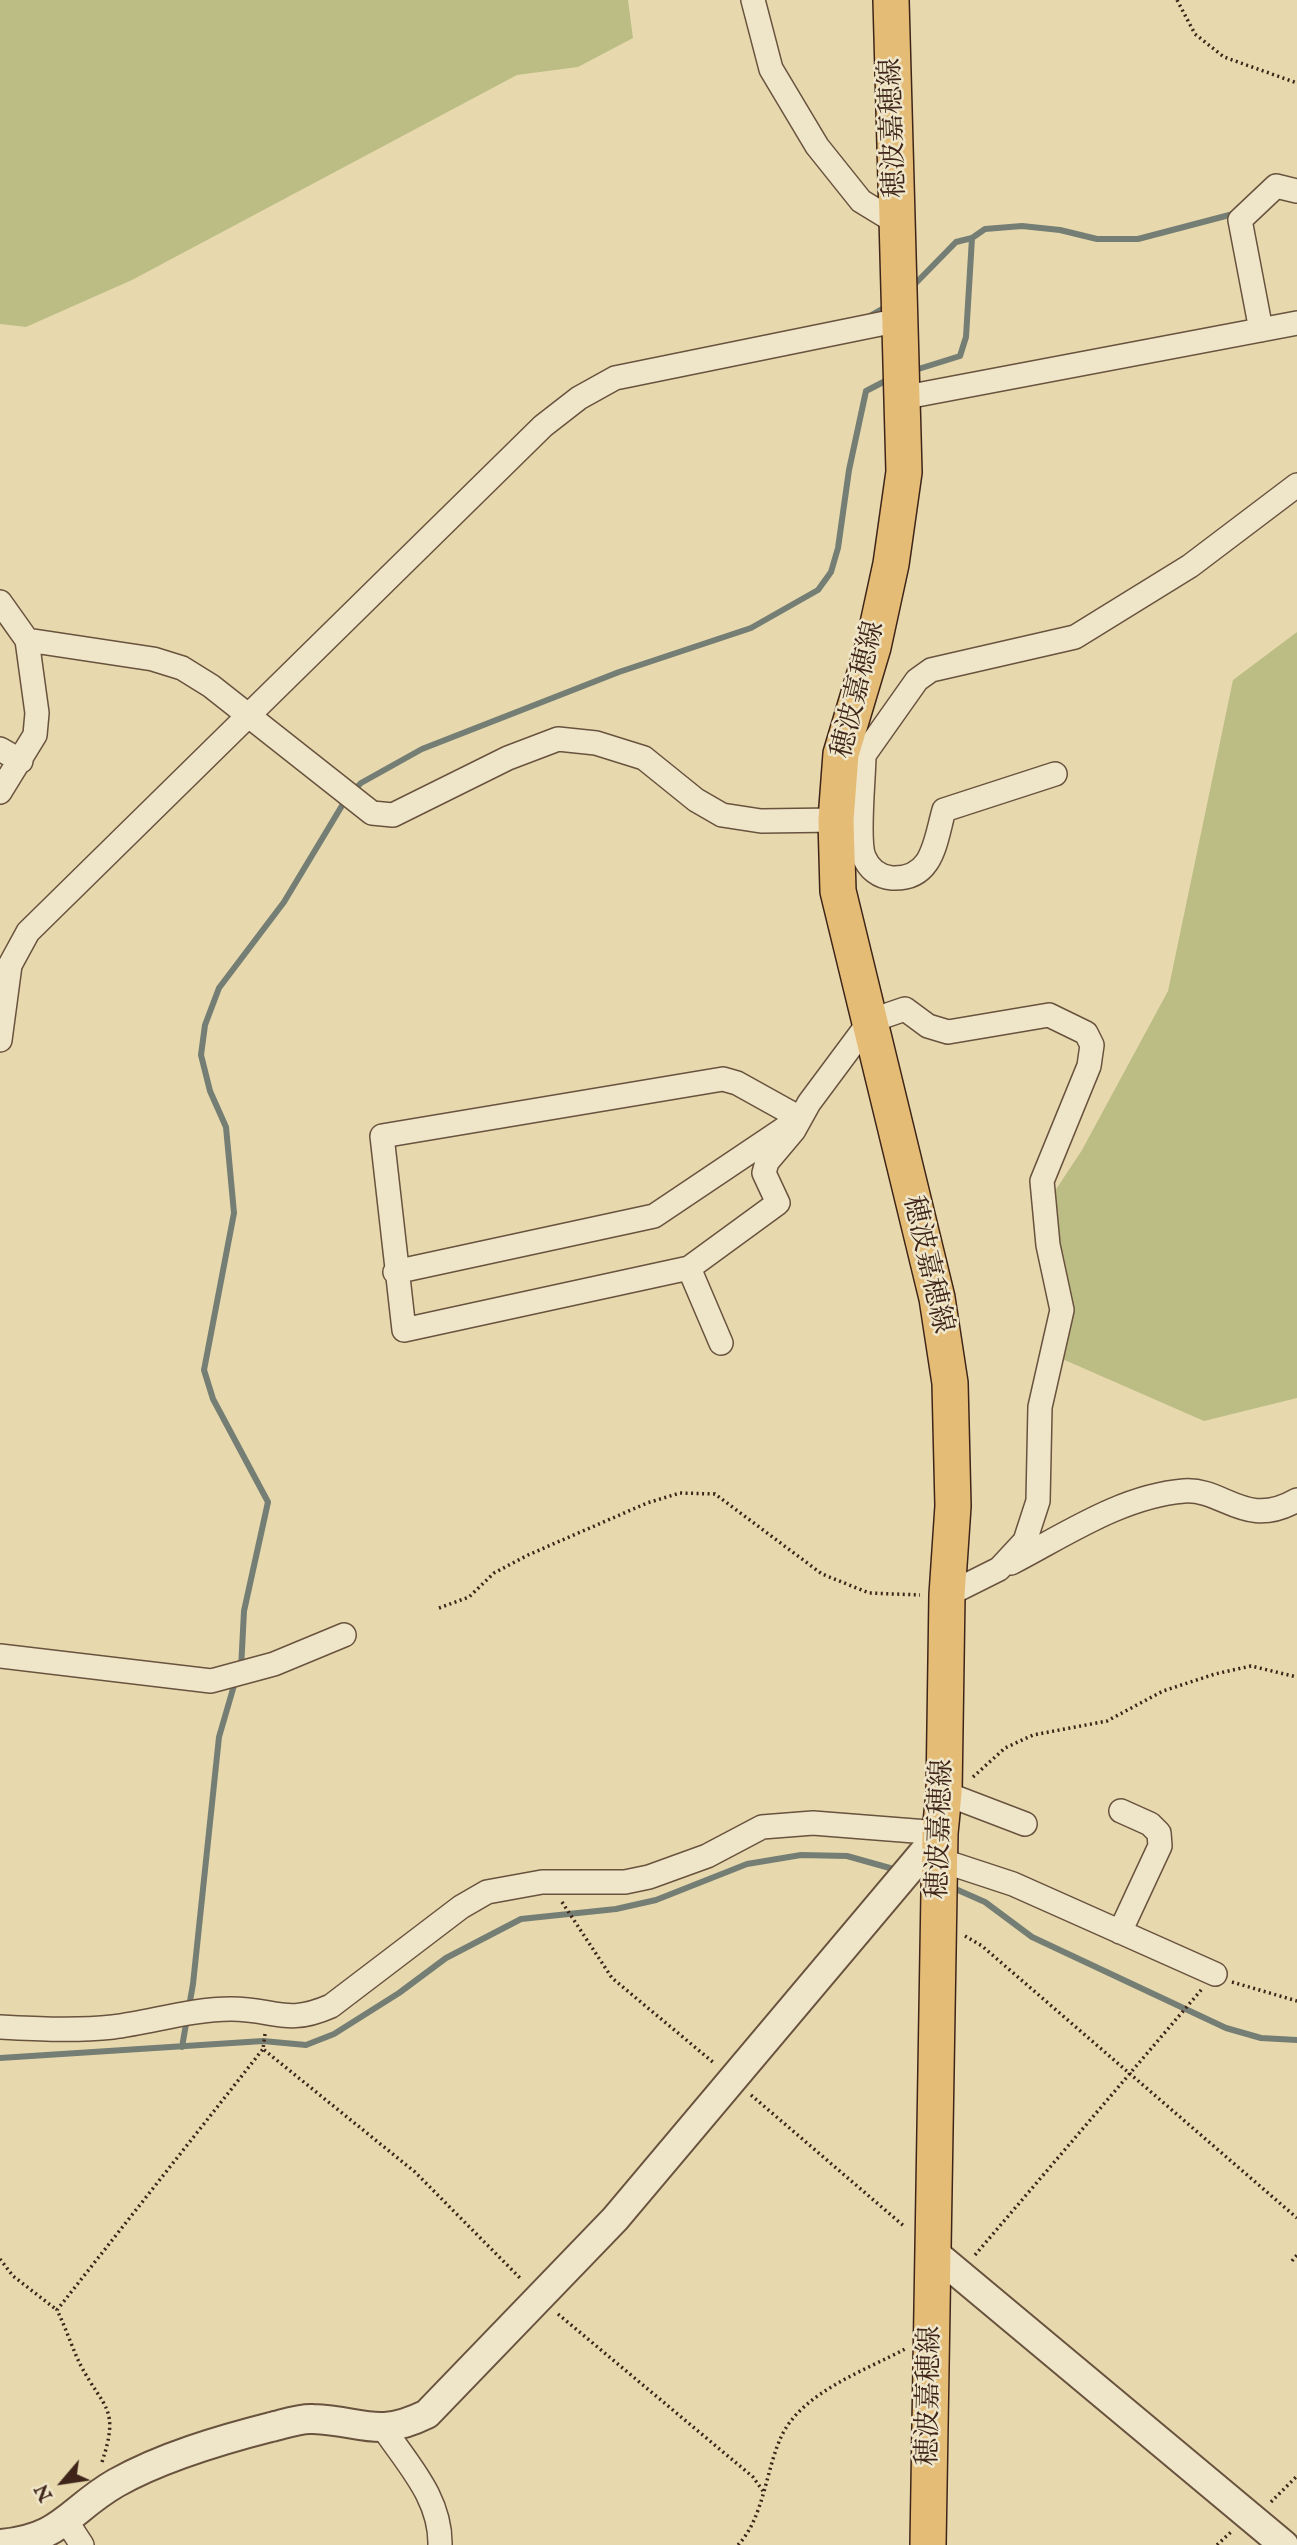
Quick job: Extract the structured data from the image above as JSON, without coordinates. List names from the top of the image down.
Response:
{
  "streets": {
    "main road": ["穂波嘉穂線"]
  },
  "north": "bottom left"
}
